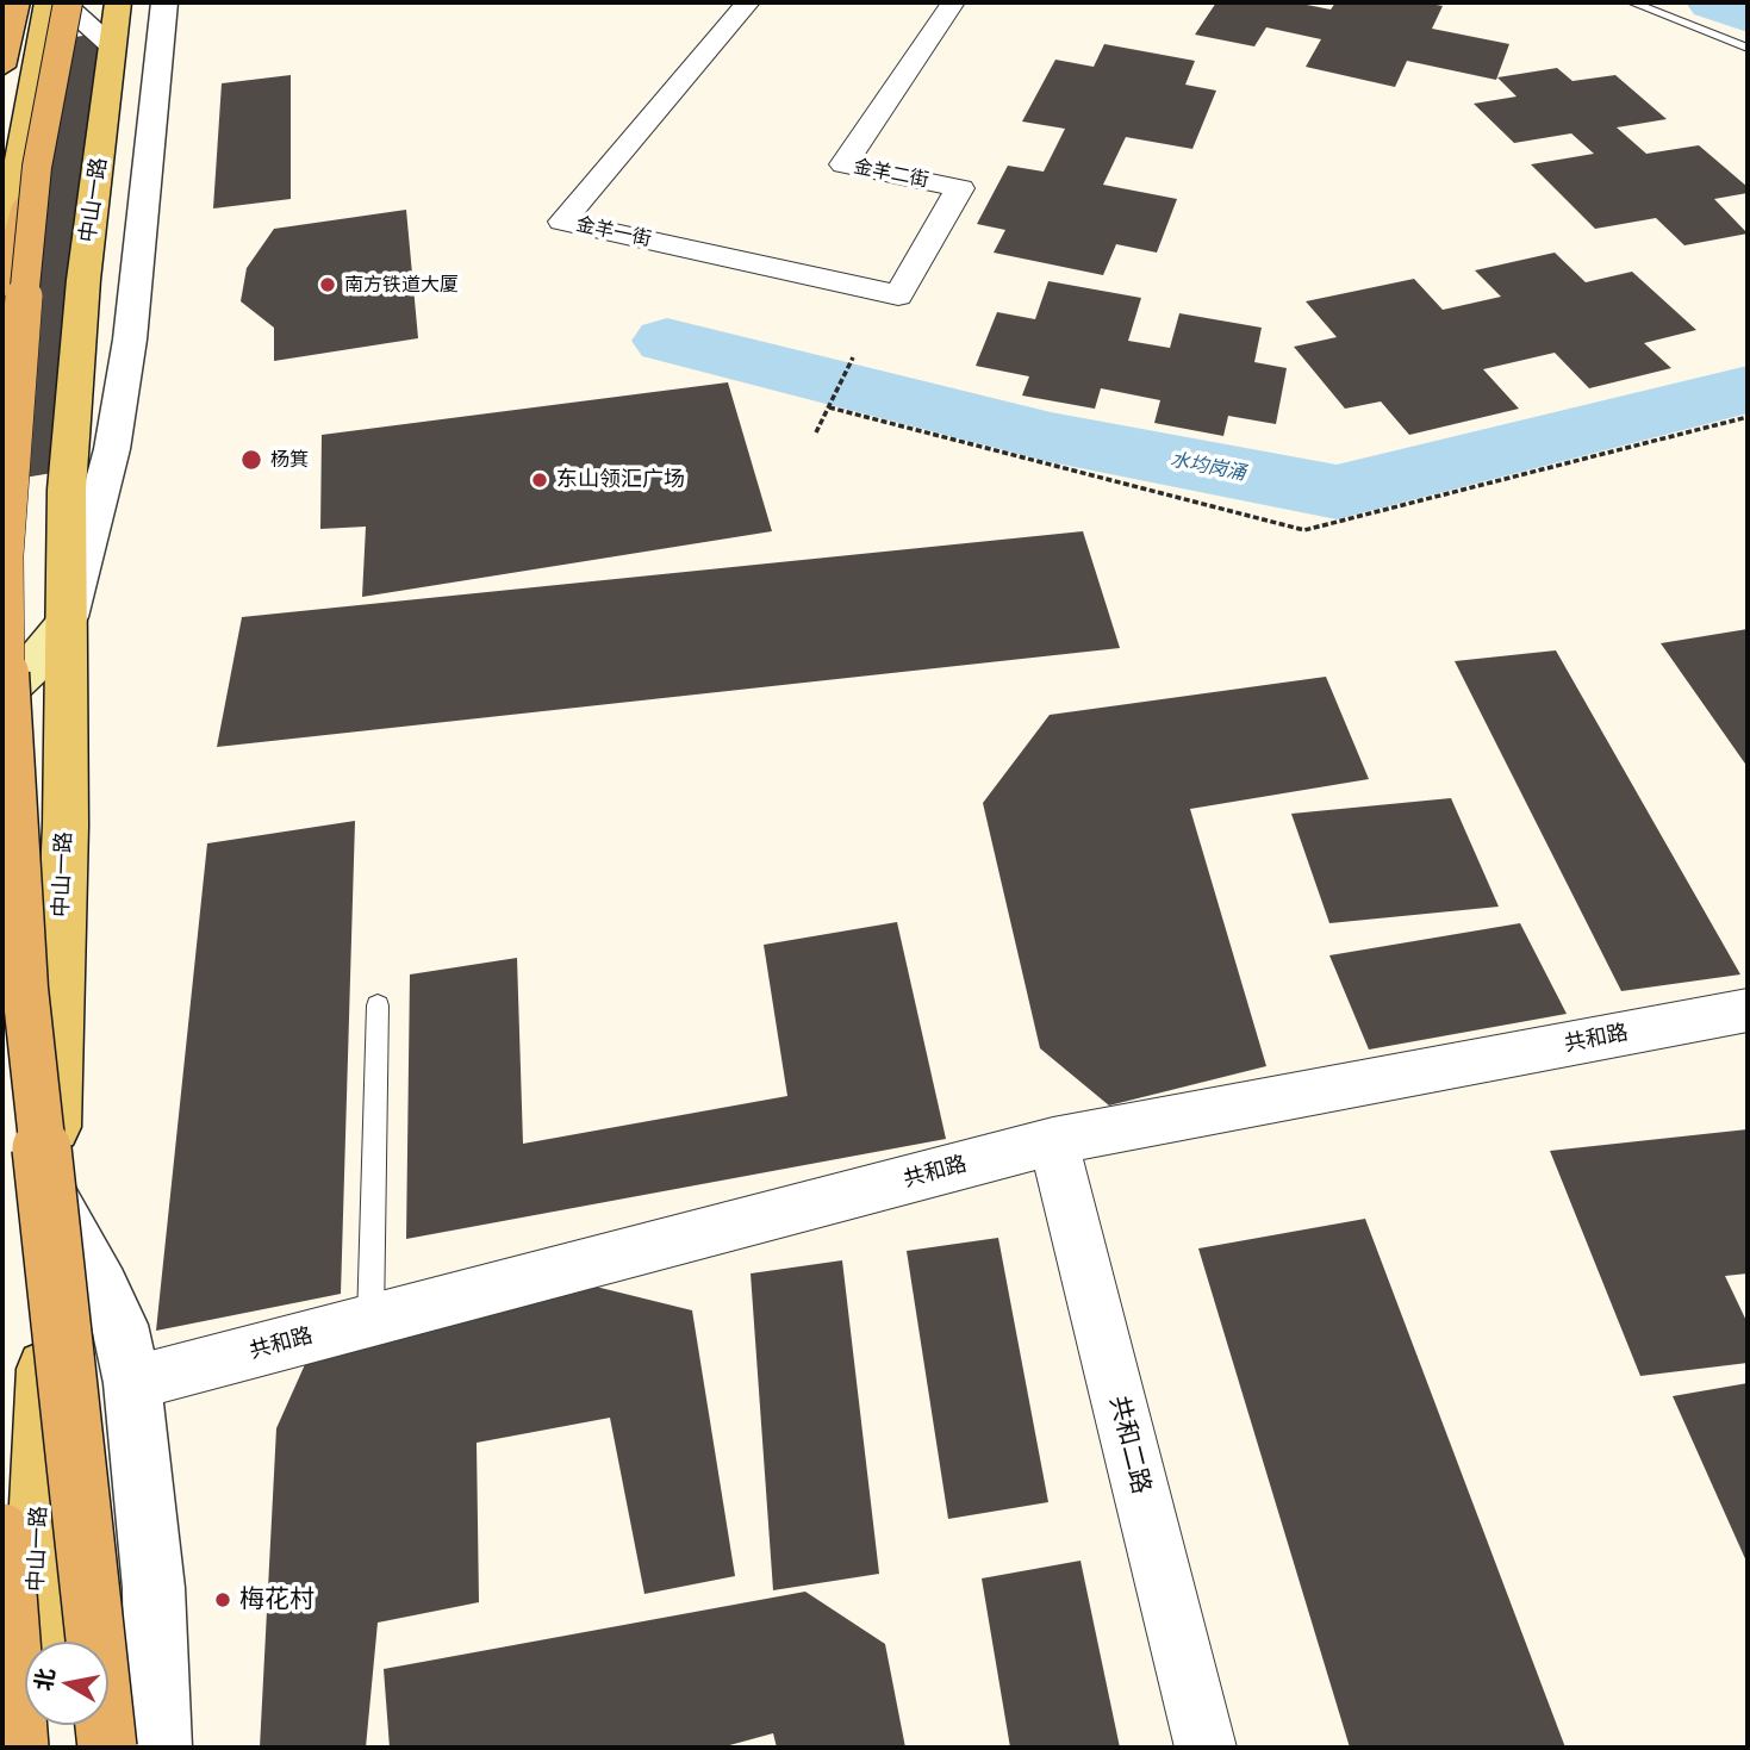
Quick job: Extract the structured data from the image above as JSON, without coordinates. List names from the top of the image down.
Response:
{
  "streets": {
    "main road": ["中山一路"],
    "street": [
      "金羊二街",
      "金羊一街",
      "共和路",
      "共和二路"
    ]
  },
  "crossings": [
    ["金羊二街", "金羊一街"],
    ["共和路", "共和二路"]
  ],
  "water": ["水均岗涌"],
  "places": [
    "南方铁道大厦",
    "杨箕",
    "东山领汇广场",
    "梅花村"
  ],
  "north": "left"
}
